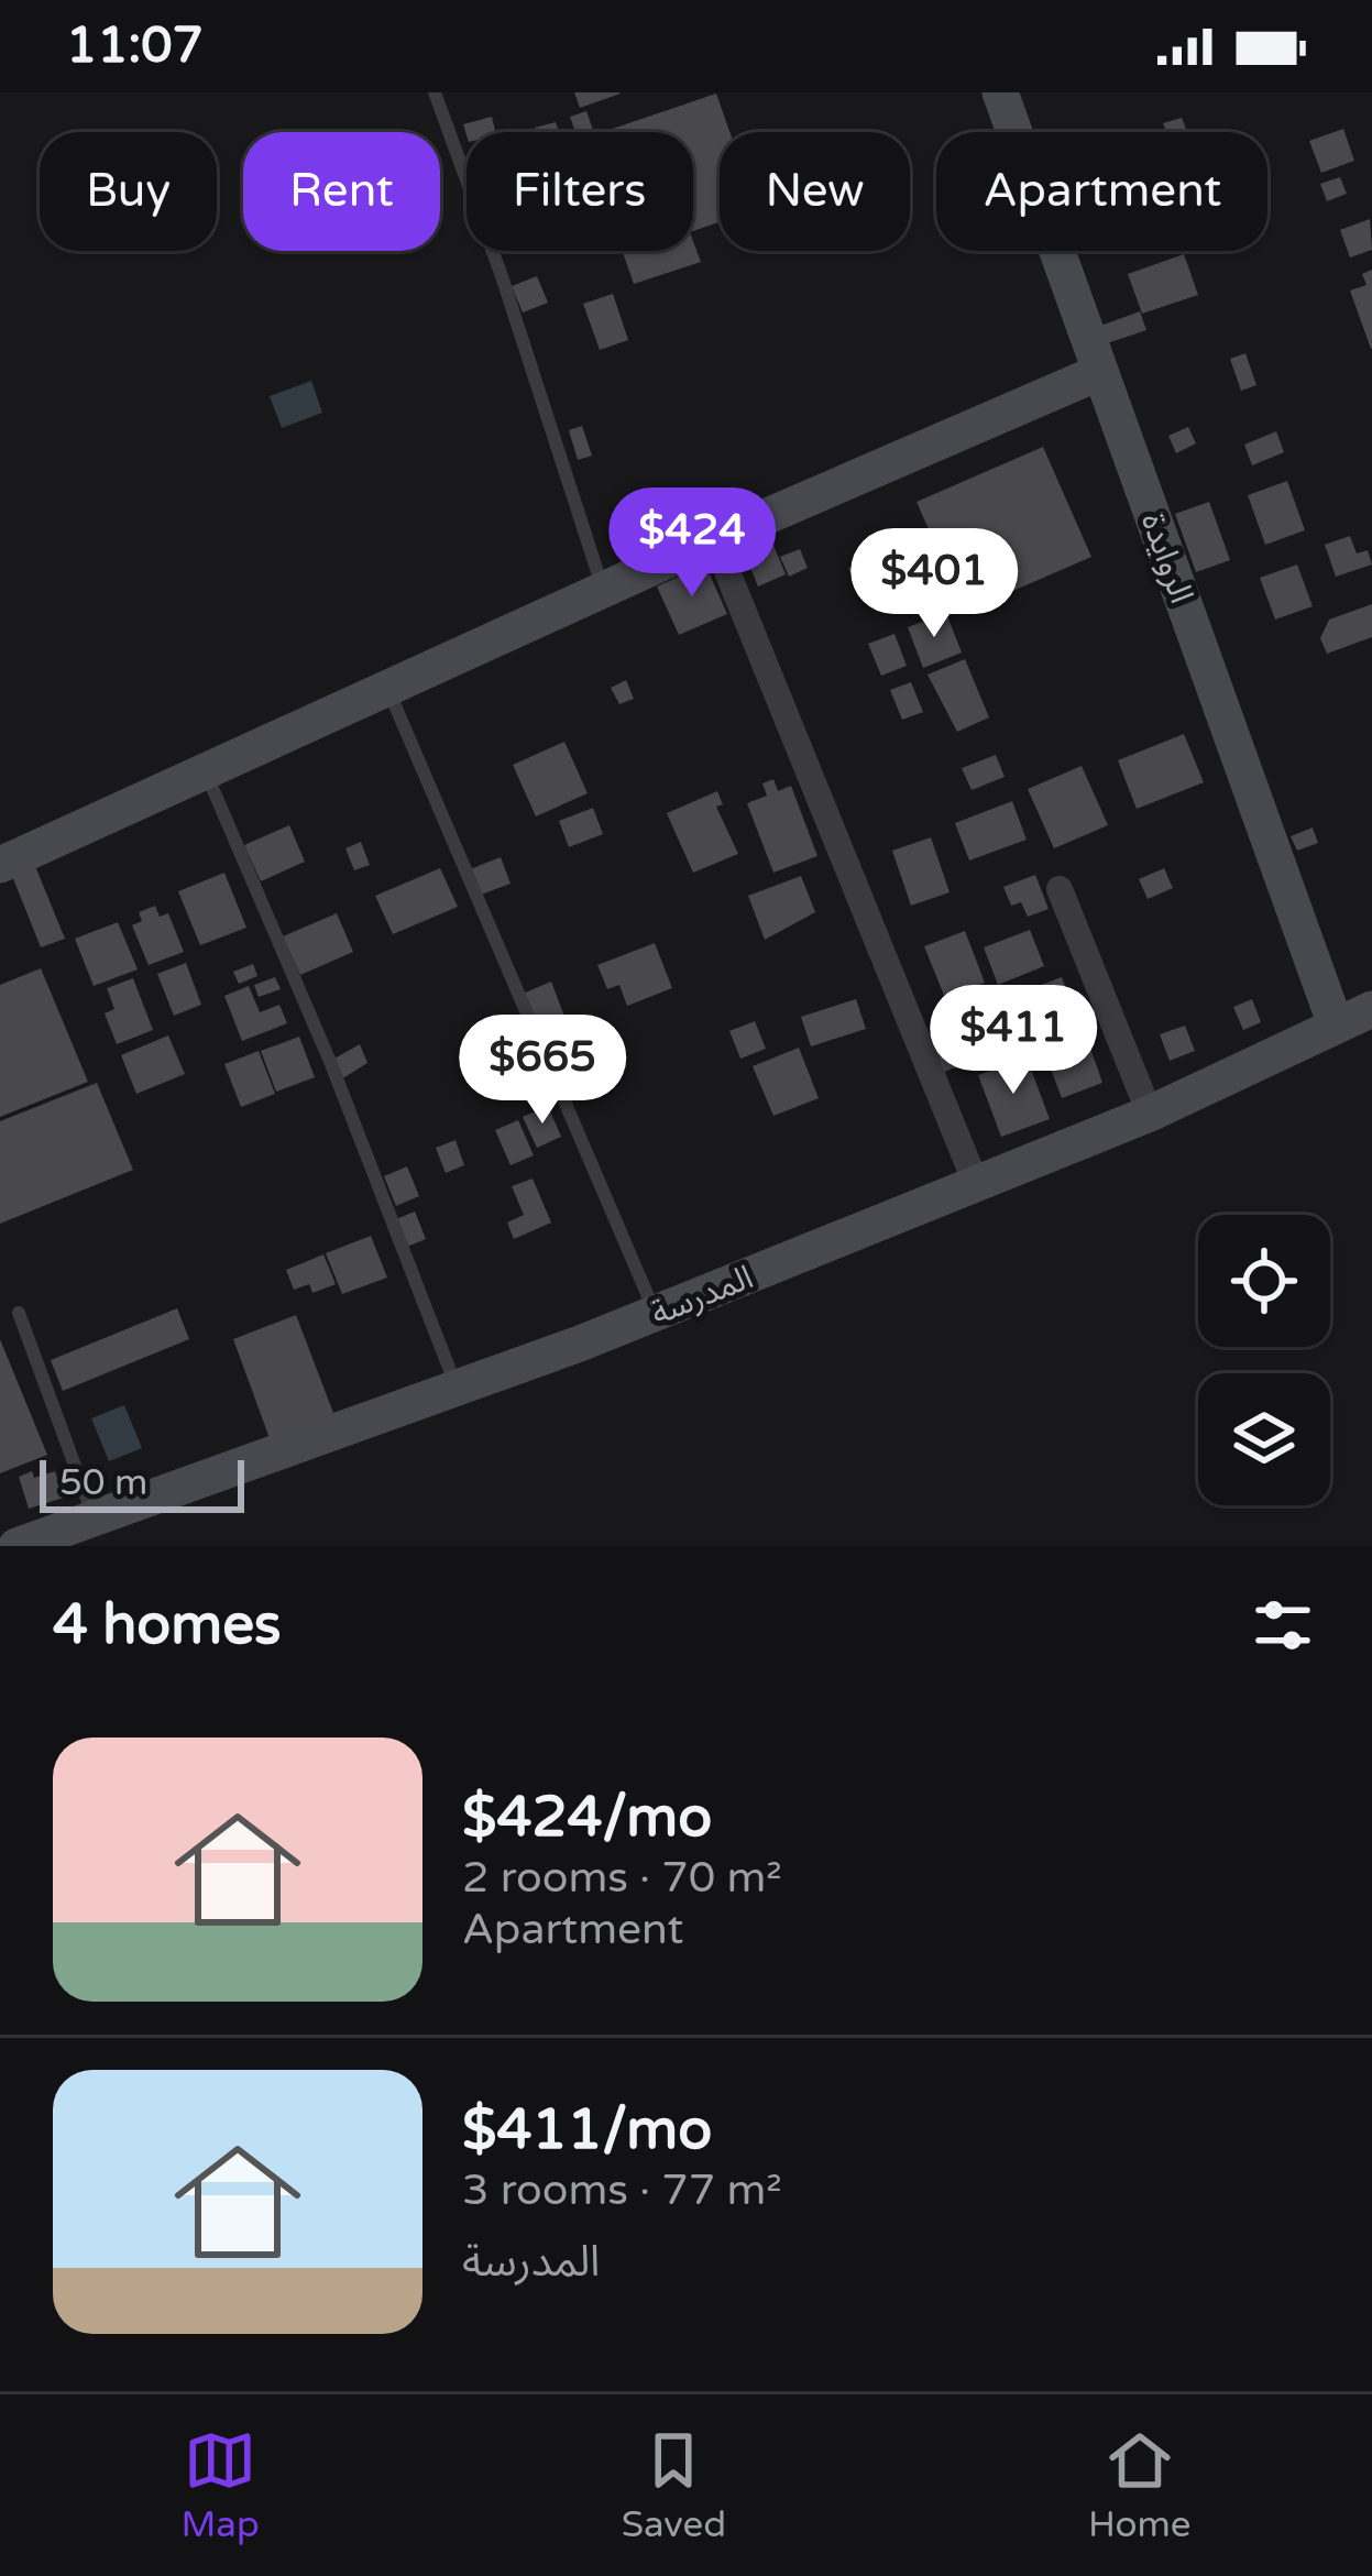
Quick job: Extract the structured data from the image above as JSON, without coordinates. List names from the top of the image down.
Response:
{
  "streets": {
    "street": ["الروايدة", "المدرسة"]
  },
  "crossings": [
    ["الروايدة", "المدرسة"]
  ],
  "scale_bar": "50 m",
  "page": {
    "status": "11:07",
    "chip": [
      "Buy",
      "Rent",
      "Filters",
      "New",
      "Apartment"
    ],
    "price": [
      "$424",
      "$401",
      "$411",
      "$665"
    ],
    "scale": "50 m",
    "heading": "4 homes",
    "list": [
      {
        "name": "$424/mo",
        "note": "2 rooms · 70 m² · Apartment"
      },
      {
        "name": "$411/mo",
        "note": "3 rooms · 77 m² · المدرسة"
      }
    ],
    "tabs": ["Map", "Saved", "Home"]
  }
}
